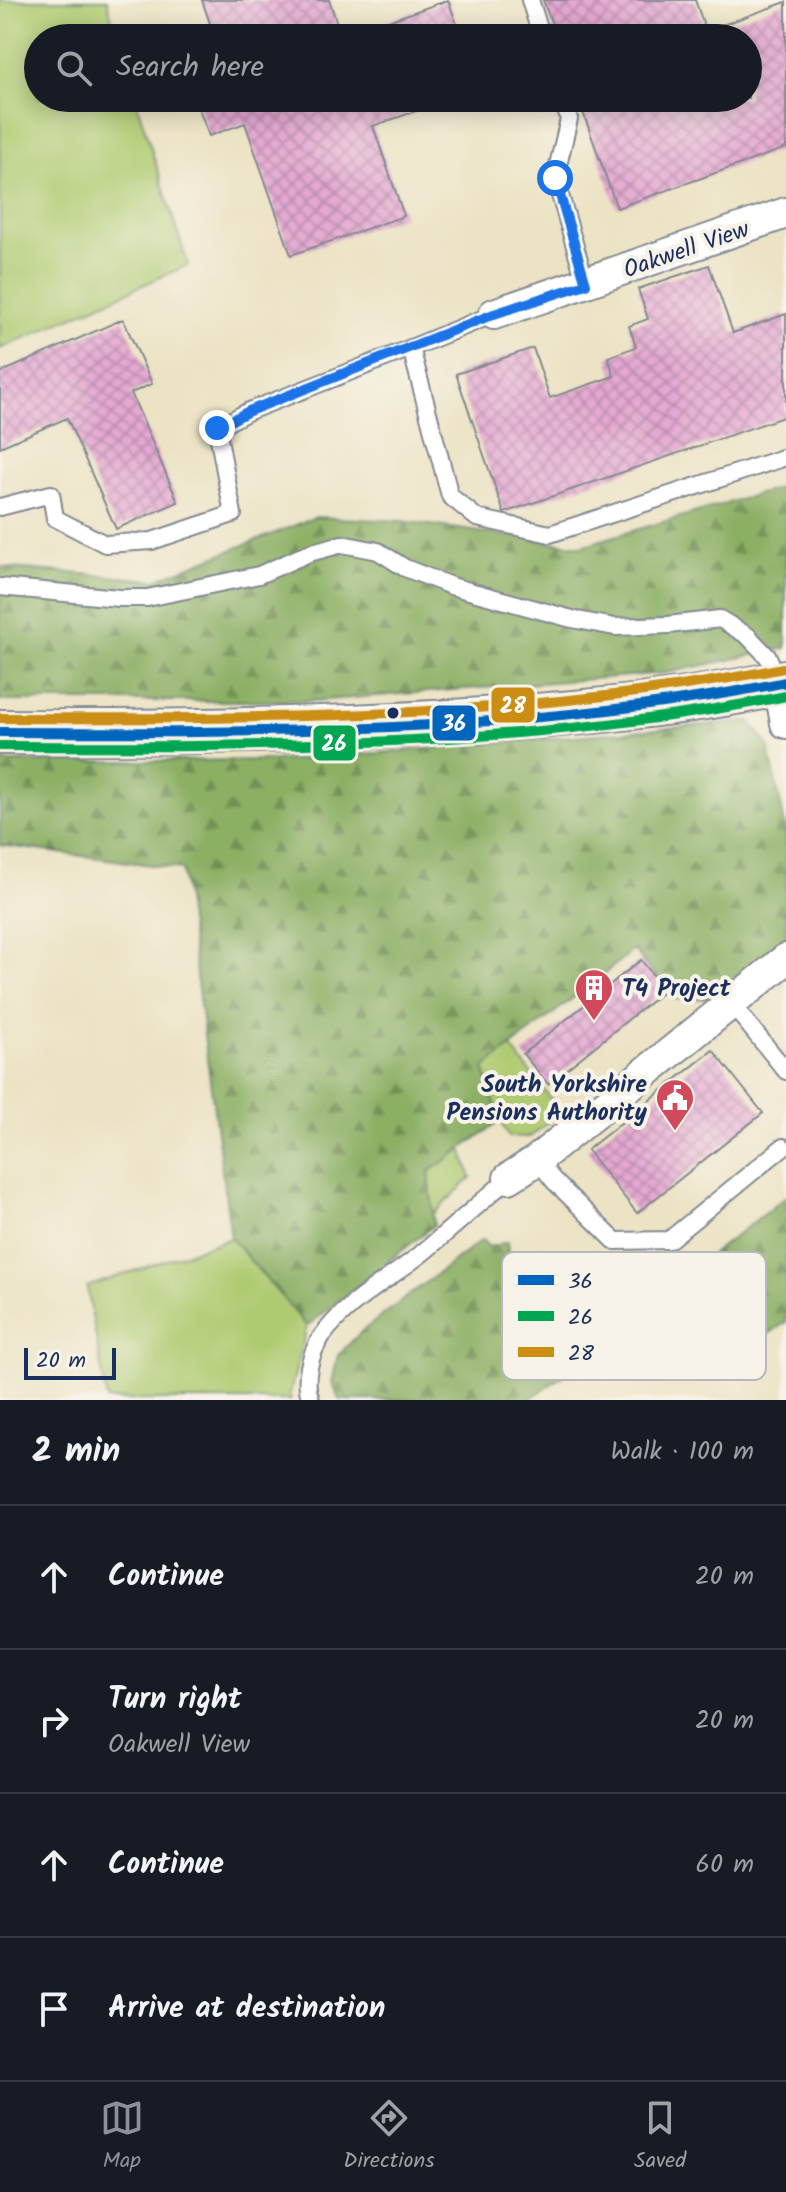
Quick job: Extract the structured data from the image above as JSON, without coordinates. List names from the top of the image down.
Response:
{
  "streets": {
    "street": ["Oakwell View"]
  },
  "places": {
    "building": ["T4 Project"],
    "public building": ["South Yorkshire Pensions Authority"]
  },
  "lines": ["transit line 28", "transit line 36", "transit line 26"],
  "legend": ["36", "26", "28"],
  "scale_bar": "20 m",
  "page": {
    "search": "Search here",
    "scale": "20 m",
    "heading": ["2 min", "Walk · 100 m"],
    "list": [
      ["Continue", "20 m"],
      ["Turn right", "Oakwell View", "20 m"],
      ["Continue", "60 m"],
      "Arrive at destination"
    ],
    "nav": ["Map", "Directions", "Saved"]
  }
}
